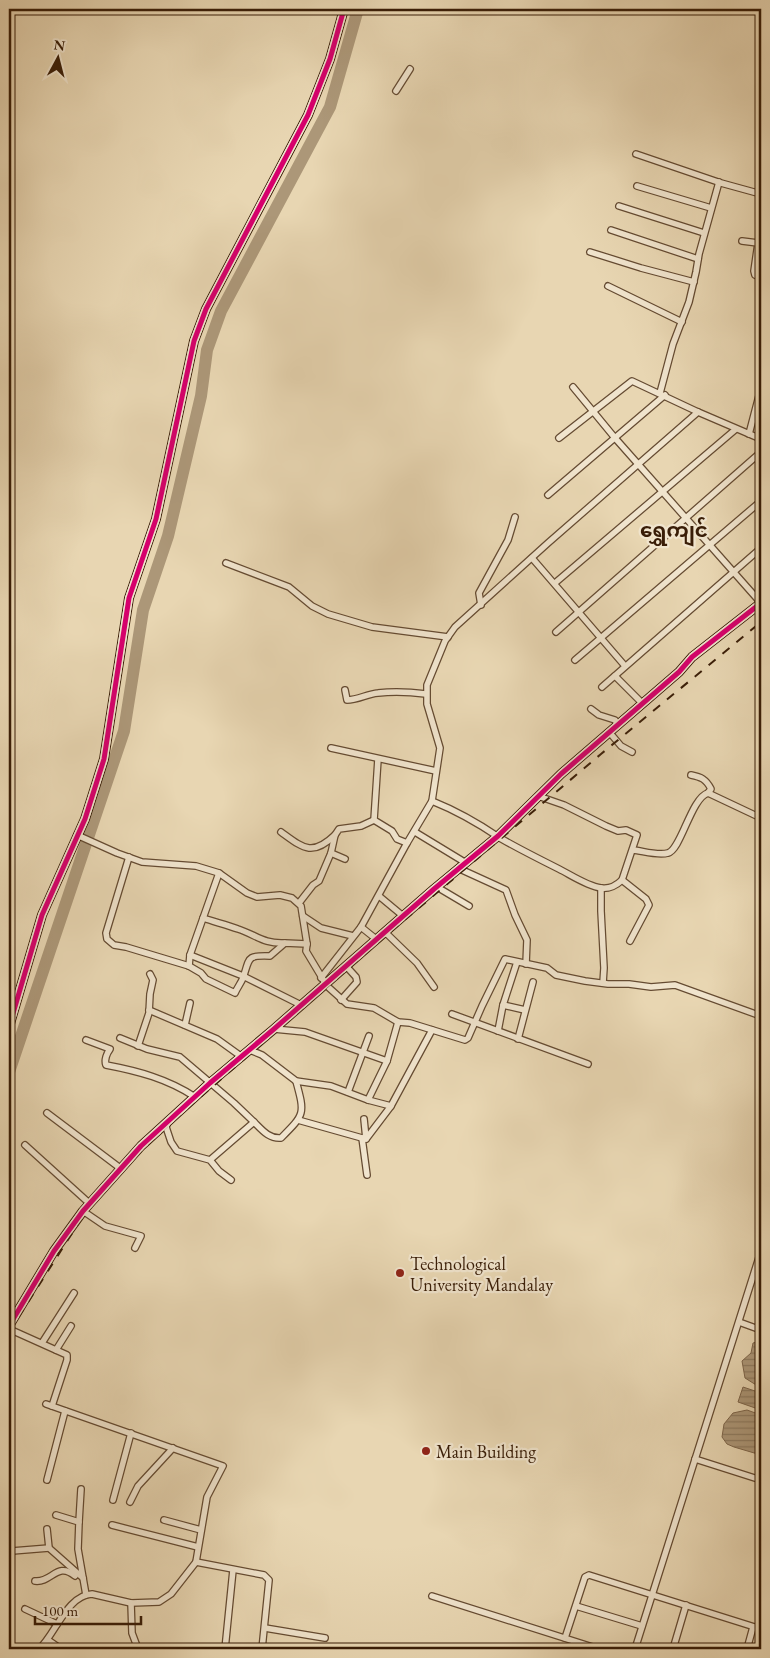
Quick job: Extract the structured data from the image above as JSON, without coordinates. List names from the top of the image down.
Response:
{
  "districts": ["ရွှေကျင်"],
  "places": ["Technological University Mandalay", "Main Building"],
  "scale_bar": "100 m",
  "north": "top"
}
